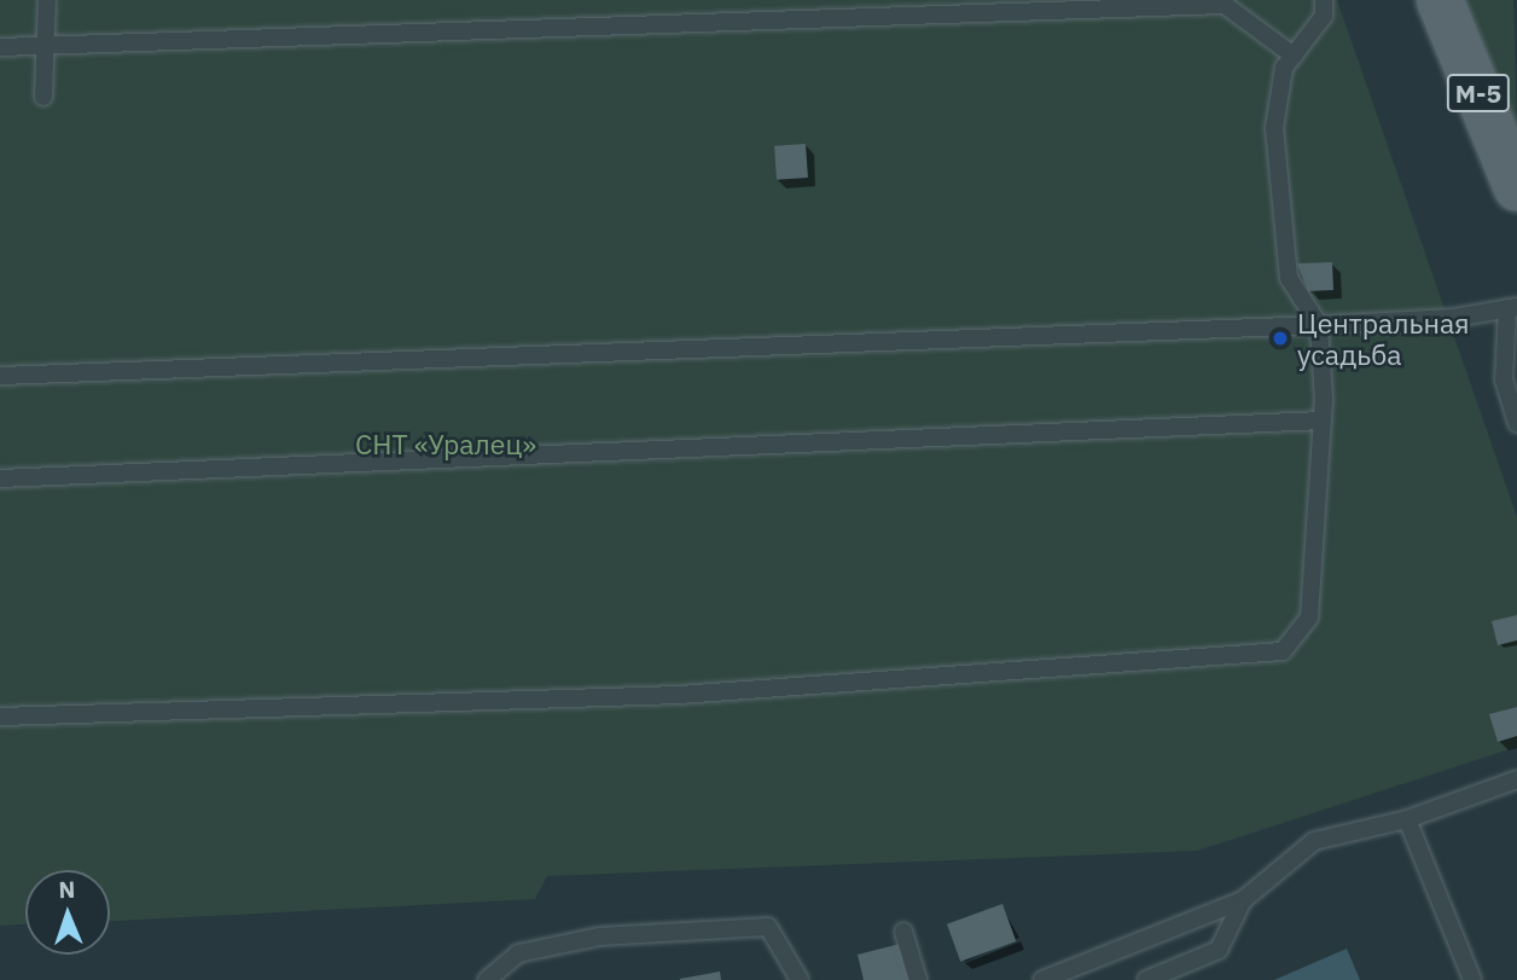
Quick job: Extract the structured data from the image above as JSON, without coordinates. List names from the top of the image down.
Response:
{
  "streets": {
    "main road": ["М-5"]
  },
  "parks": ["СНТ «Уралец»"],
  "places": ["Центральная усадьба"],
  "north": "top"
}
